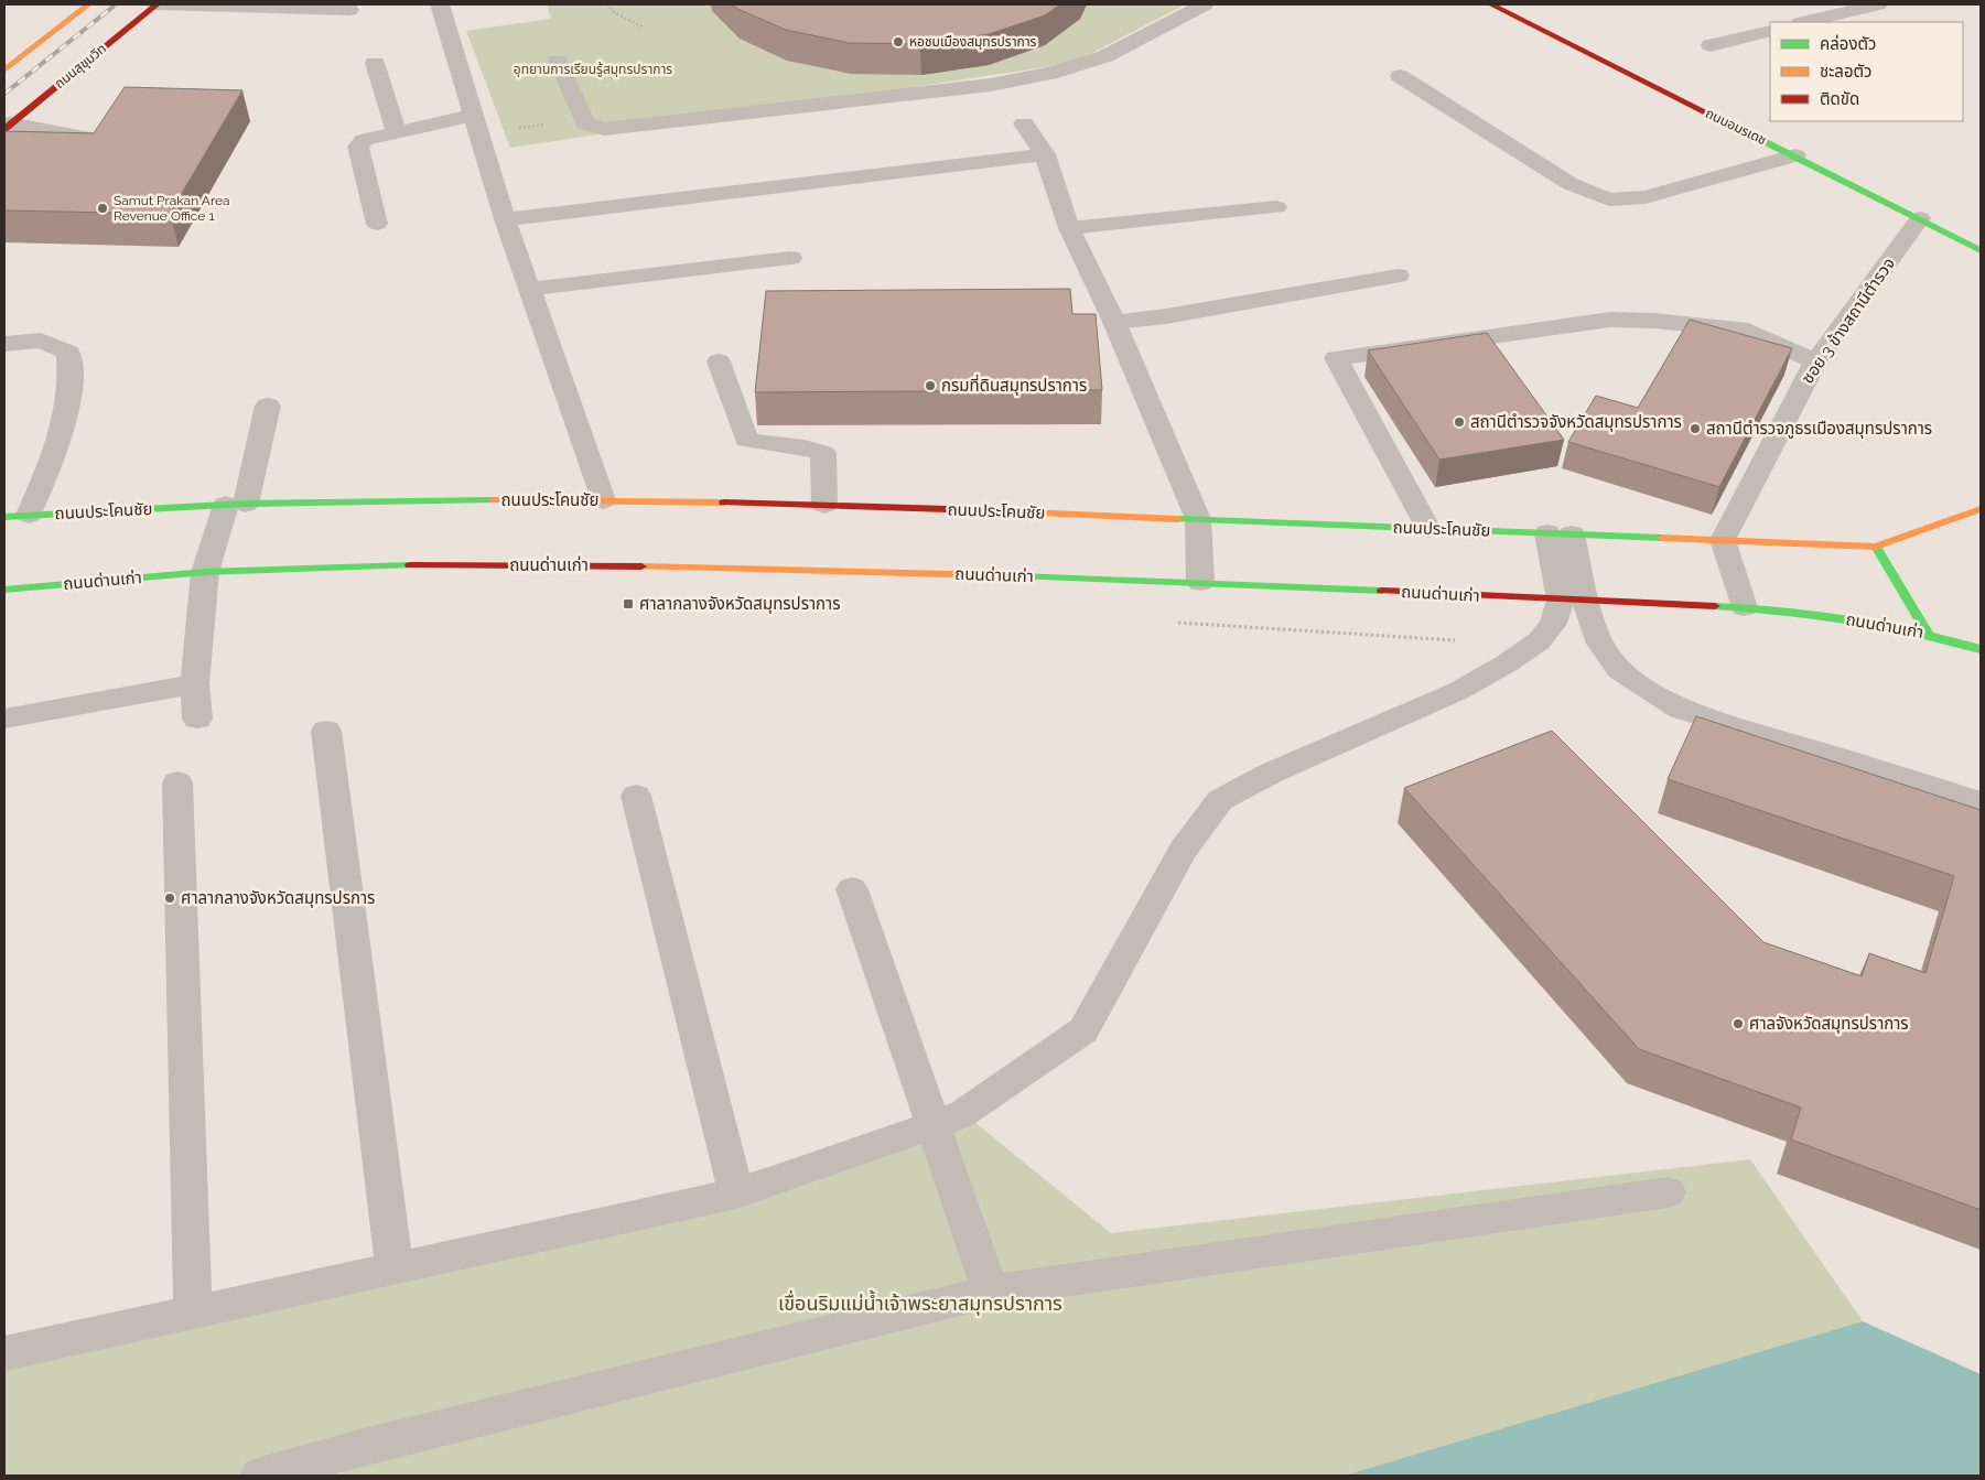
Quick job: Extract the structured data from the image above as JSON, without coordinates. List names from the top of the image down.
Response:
{
  "streets": {
    "main road": [
      "ถนนสุขุมวิท",
      "ถนนอมรเดช",
      "ถนนประโคนชัย",
      "ถนนด่านเก่า"
    ],
    "street": ["ซอย 3 ข้างสถานีตำรวจ"]
  },
  "crossings": [
    ["ถนนอมรเดช", "ซอย 3 ข้างสถานีตำรวจ"],
    ["ซอย 3 ข้างสถานีตำรวจ", "ถนนประโคนชัย"]
  ],
  "parks": ["อุทยานการเรียนรู้สมุทรปราการ", "เขื่อนริมแม่น้ำเจ้าพระยาสมุทรปราการ"],
  "places": {
    "other": [
      "หอชมเมืองสมุทรปราการ",
      "Samut Prakan Area Revenue Office 1",
      "กรมที่ดินสมุทรปราการ",
      "สถานีตำรวจจังหวัดสมุทรปราการ",
      "สถานีตำรวจภูธรเมืองสมุทรปราการ",
      "ศาลากลางจังหวัดสมุทรปรการ",
      "ศาลจังหวัดสมุทรปราการ"
    ],
    "transit": ["ศาลากลางจังหวัดสมุทรปราการ"]
  },
  "legend": ["คล่องตัว", "ชะลอตัว", "ติดขัด"]
}
